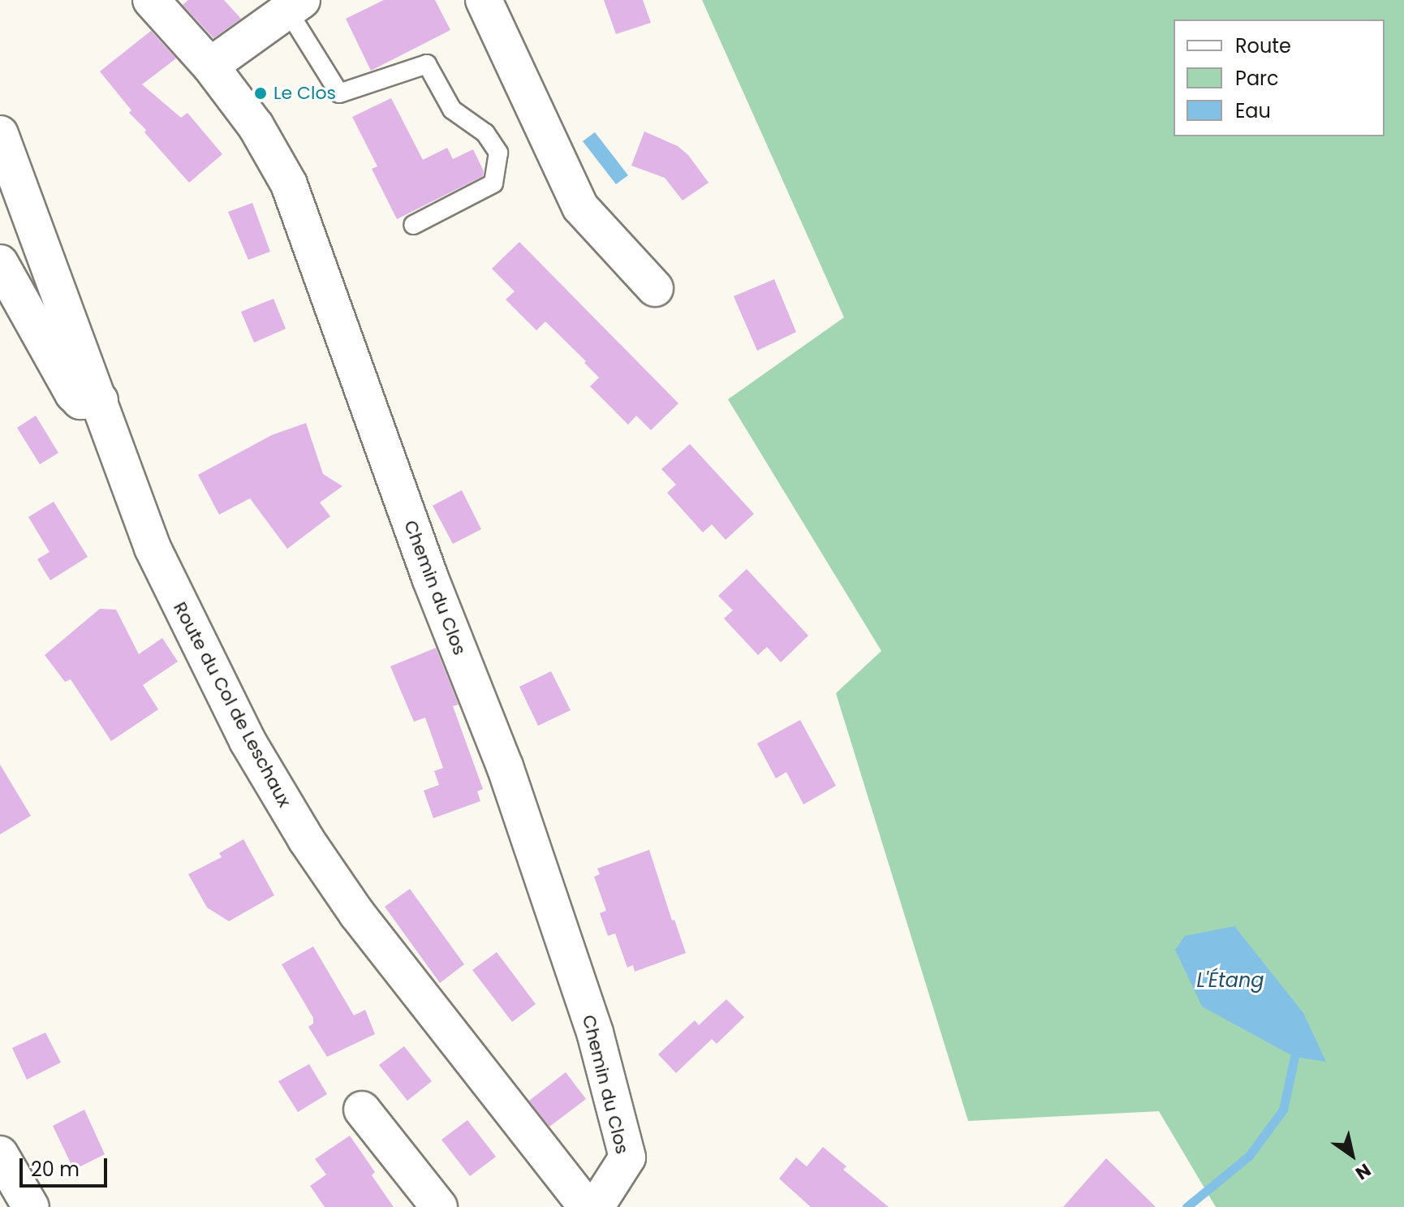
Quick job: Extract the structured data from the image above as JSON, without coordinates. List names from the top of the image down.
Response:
{
  "streets": {
    "street": ["Chemin du Clos", "Route du Col de Leschaux"]
  },
  "water": ["L'Étang"],
  "places": ["Le Clos"],
  "legend": ["Route", "Parc", "Eau"],
  "scale_bar": "20 m",
  "north": "bottom right"
}
